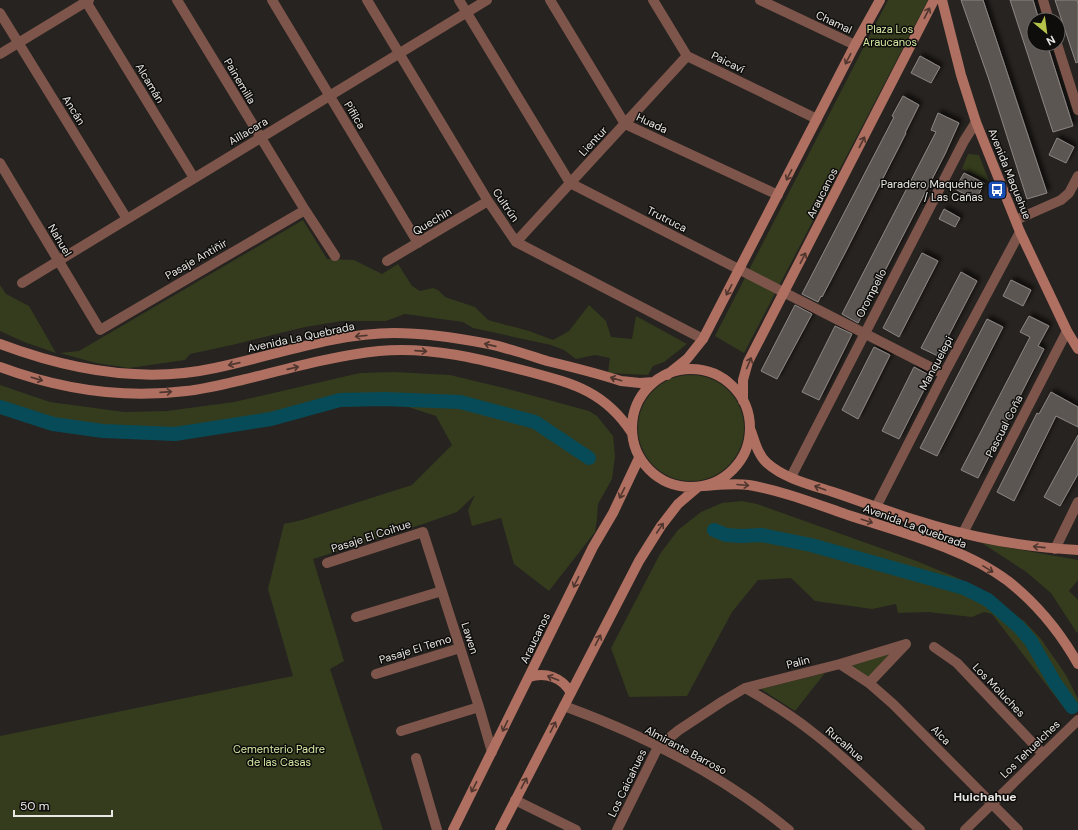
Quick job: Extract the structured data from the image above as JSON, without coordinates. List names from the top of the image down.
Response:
{
  "streets": {
    "main road": ["Avenida Maquehue", "Araucanos", "Avenida La Quebrada"],
    "street": [
      "Chamal",
      "Paicaví",
      "Painemilla",
      "Alcamán",
      "Ancán",
      "Pifilca",
      "Huada",
      "Aillacara",
      "Lientur",
      "Cultrún",
      "Trutruca",
      "Quechin",
      "Nahuel",
      "Pasaje Antiñir",
      "Orompello",
      "Manquelepi",
      "Pascual Coña",
      "Pasaje El Coihue",
      "Lawen",
      "Pasaje El Temo",
      "Palin",
      "Los Moluches",
      "Alca",
      "Rucalhue",
      "Los Tehuelches",
      "Almirante Barroso",
      "Los Caicahues"
    ]
  },
  "crossings": [
    ["Paicaví", "Lientur"],
    ["Painemilla", "Aillacara"],
    ["Painemilla", "Pasaje Antiñir"],
    ["Alcamán", "Aillacara"],
    ["Ancán", "Aillacara"],
    ["Pifilca", "Aillacara"],
    ["Pifilca", "Quechin"],
    ["Huada", "Lientur"],
    ["Aillacara", "Cultrún"],
    ["Aillacara", "Nahuel"],
    ["Lientur", "Cultrún"],
    ["Lientur", "Trutruca"],
    ["Avenida Maquehue", "Orompello"],
    ["Avenida Maquehue", "Manquelepi"],
    ["Avenida Maquehue", "Pascual Coña"],
    ["Araucanos", "Trutruca"],
    ["Araucanos", "Avenida La Quebrada"],
    ["Araucanos", "Lawen"],
    ["Cultrún", "Quechin"],
    ["Trutruca", "Orompello"],
    ["Trutruca", "Manquelepi"],
    ["Nahuel", "Pasaje Antiñir"],
    ["Orompello", "Avenida La Quebrada"],
    ["Avenida La Quebrada", "Manquelepi"],
    ["Avenida La Quebrada", "Pascual Coña"],
    ["Pasaje El Coihue", "Lawen"],
    ["Lawen", "Pasaje El Temo"],
    ["Palin", "Alca"],
    ["Palin", "Rucalhue"],
    ["Palin", "Almirante Barroso"],
    ["Palin", "Los Caicahues"],
    ["Los Moluches", "Los Tehuelches"],
    ["Alca", "Los Tehuelches"],
    ["Almirante Barroso", "Los Caicahues"]
  ],
  "districts": ["Huichahue"],
  "parks": ["Plaza Los Araucanos", "Cementerio Padre de las Casas"],
  "places": {
    "bus stop": ["Paradero Maquehue / Las Cañas"]
  },
  "scale_bar": "50 m",
  "north": "bottom right"
}
